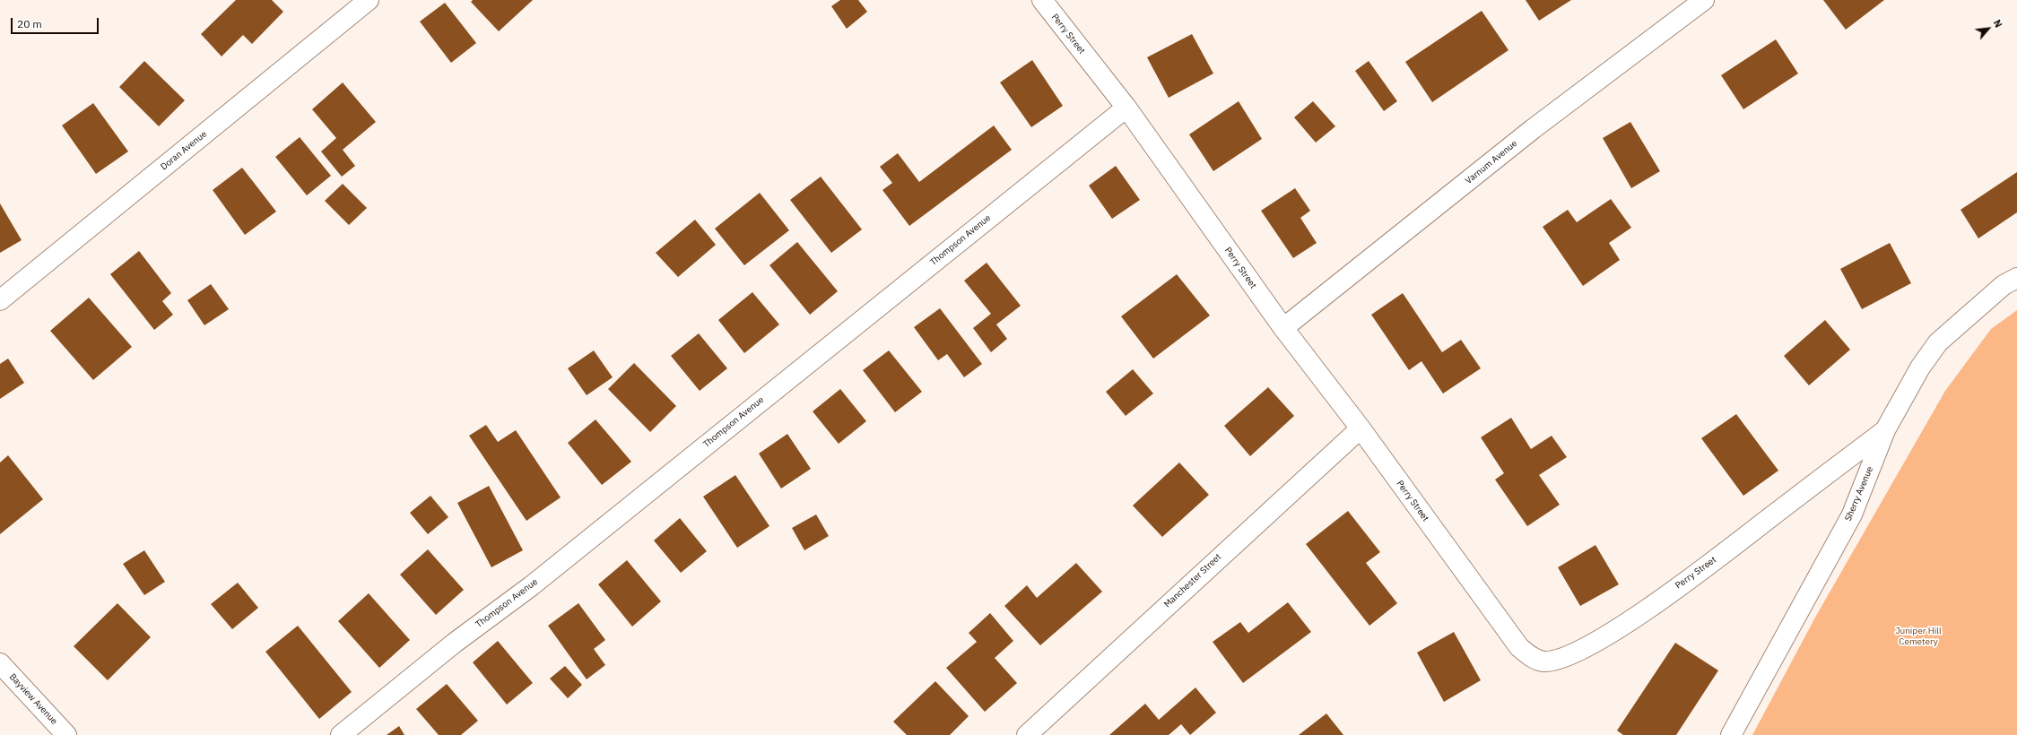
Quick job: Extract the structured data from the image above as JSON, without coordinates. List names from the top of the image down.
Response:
{
  "streets": {
    "street": [
      "Perry Street",
      "Doran Avenue",
      "Varnum Avenue",
      "Thompson Avenue",
      "Sherry Avenue",
      "Manchester Street",
      "Bayview Avenue"
    ]
  },
  "crossings": [
    ["Perry Street", "Varnum Avenue"],
    ["Perry Street", "Thompson Avenue"],
    ["Perry Street", "Sherry Avenue"],
    ["Perry Street", "Manchester Street"]
  ],
  "parks": ["Juniper Hill Cemetery"],
  "scale_bar": "20 m",
  "north": "top right"
}
